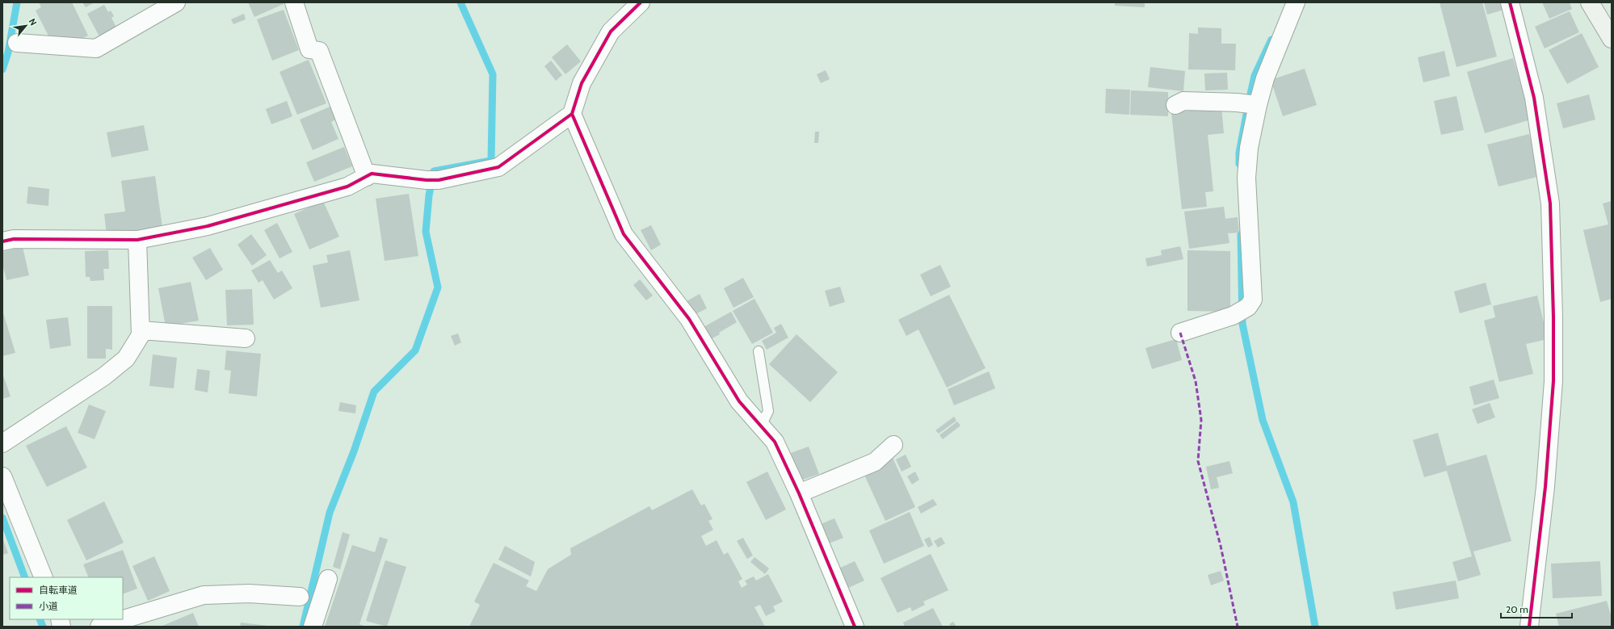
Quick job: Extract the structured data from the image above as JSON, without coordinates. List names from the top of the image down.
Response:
{
  "legend": ["自転車道", "小道"],
  "scale_bar": "20 m",
  "north": "top right"
}
